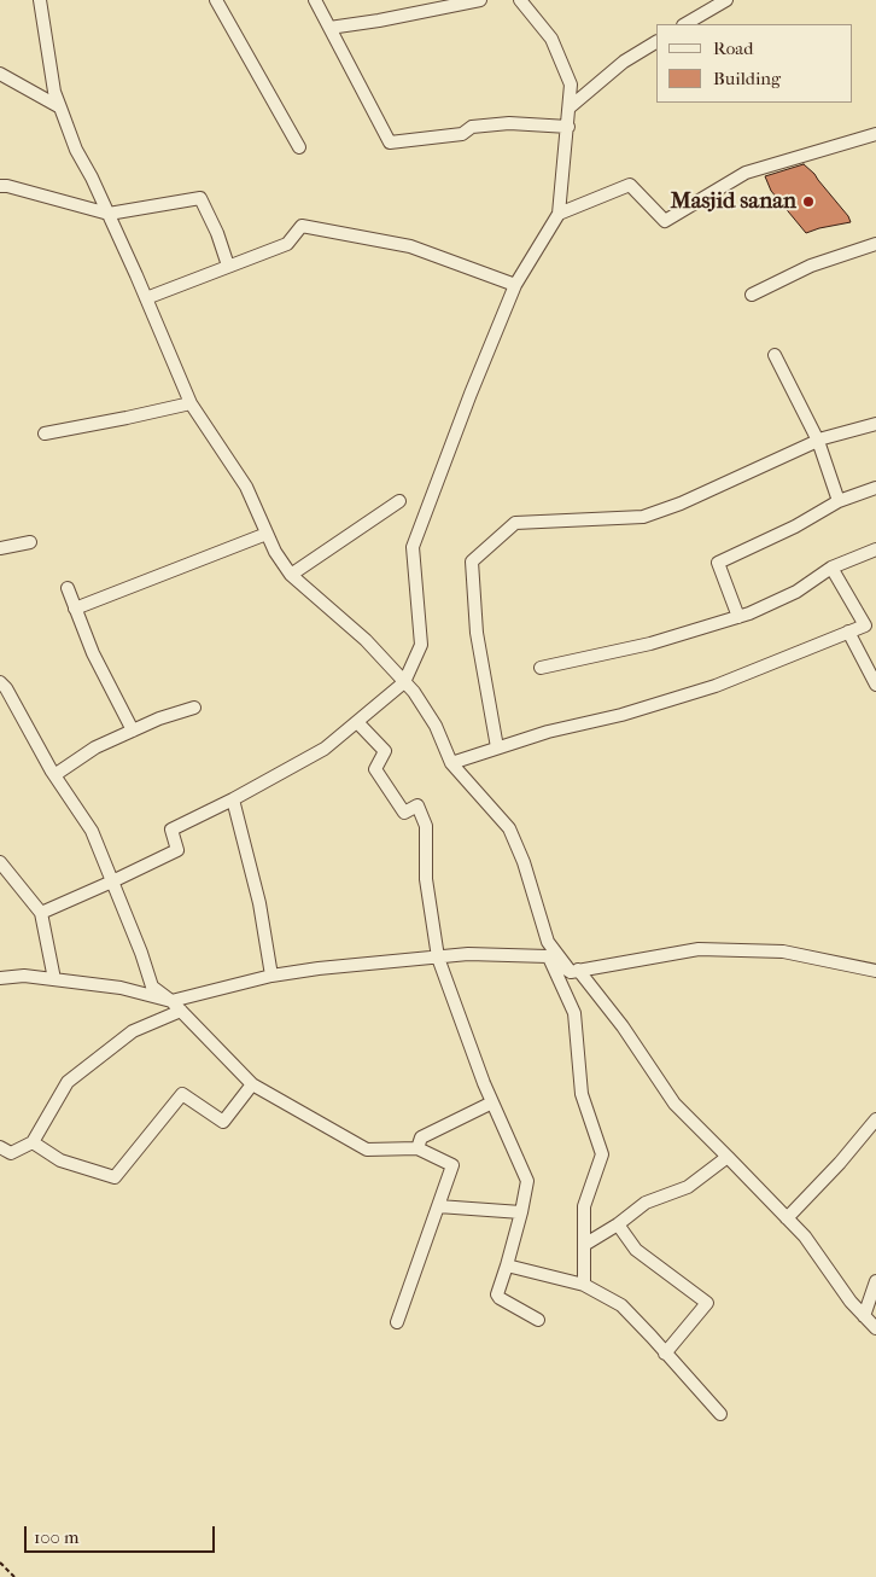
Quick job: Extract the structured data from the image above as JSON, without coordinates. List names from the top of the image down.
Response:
{
  "places": ["Masjid sanan"],
  "legend": ["Road", "Building"],
  "scale_bar": "100 m"
}
